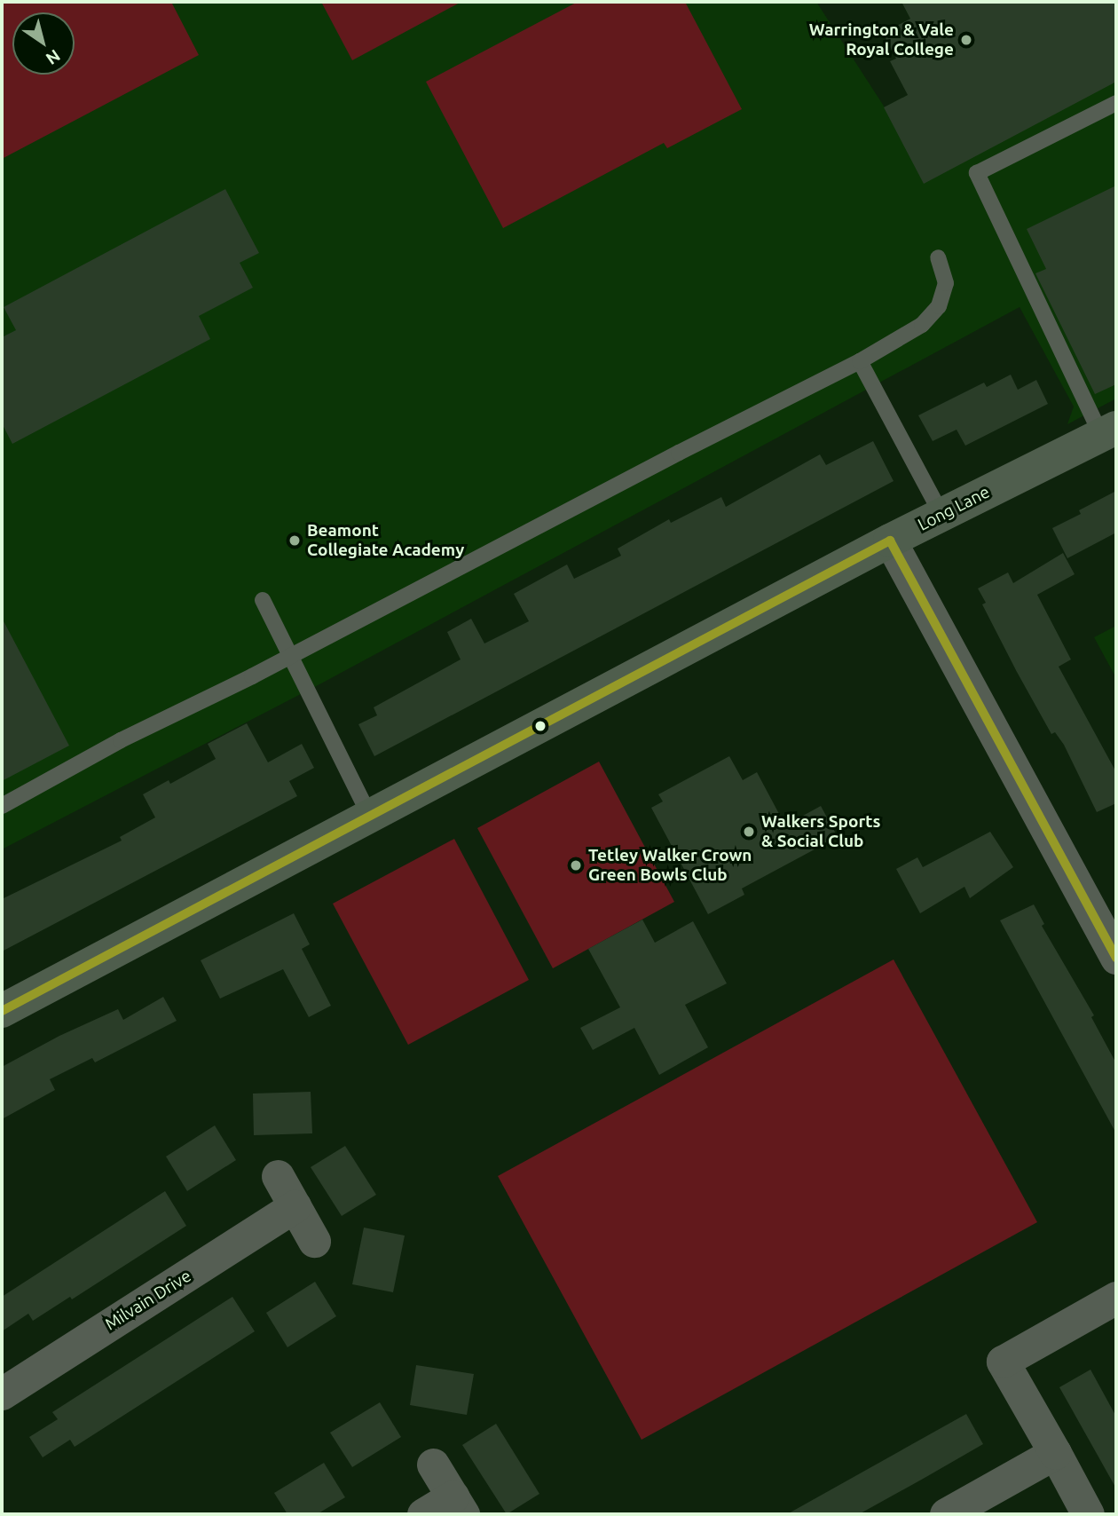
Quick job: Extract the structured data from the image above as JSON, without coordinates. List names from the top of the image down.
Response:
{
  "streets": {
    "main road": ["Long Lane"],
    "street": ["Milvain Drive"]
  },
  "places": [
    "Warrington & Vale Royal College",
    "Beamont Collegiate Academy",
    "Walkers Sports & Social Club",
    "Tetley Walker Crown Green Bowls Club"
  ],
  "north": "bottom right"
}
